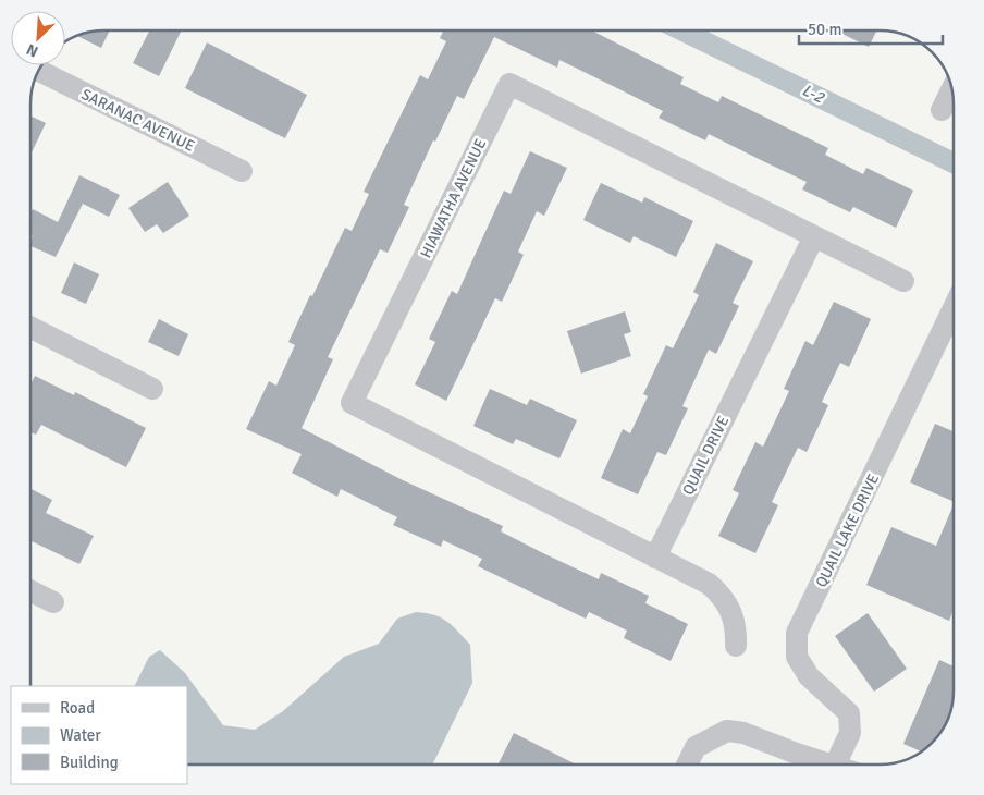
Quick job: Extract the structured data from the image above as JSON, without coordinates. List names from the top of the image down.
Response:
{
  "streets": {
    "street": [
      "SARANAC AVENUE",
      "HIAWATHA AVENUE",
      "QUAIL DRIVE",
      "QUAIL LAKE DRIVE"
    ]
  },
  "crossings": [
    ["HIAWATHA AVENUE", "QUAIL DRIVE"]
  ],
  "water": ["L-2"],
  "legend": ["Road", "Water", "Building"],
  "scale_bar": "50 m",
  "north": "bottom left"
}
